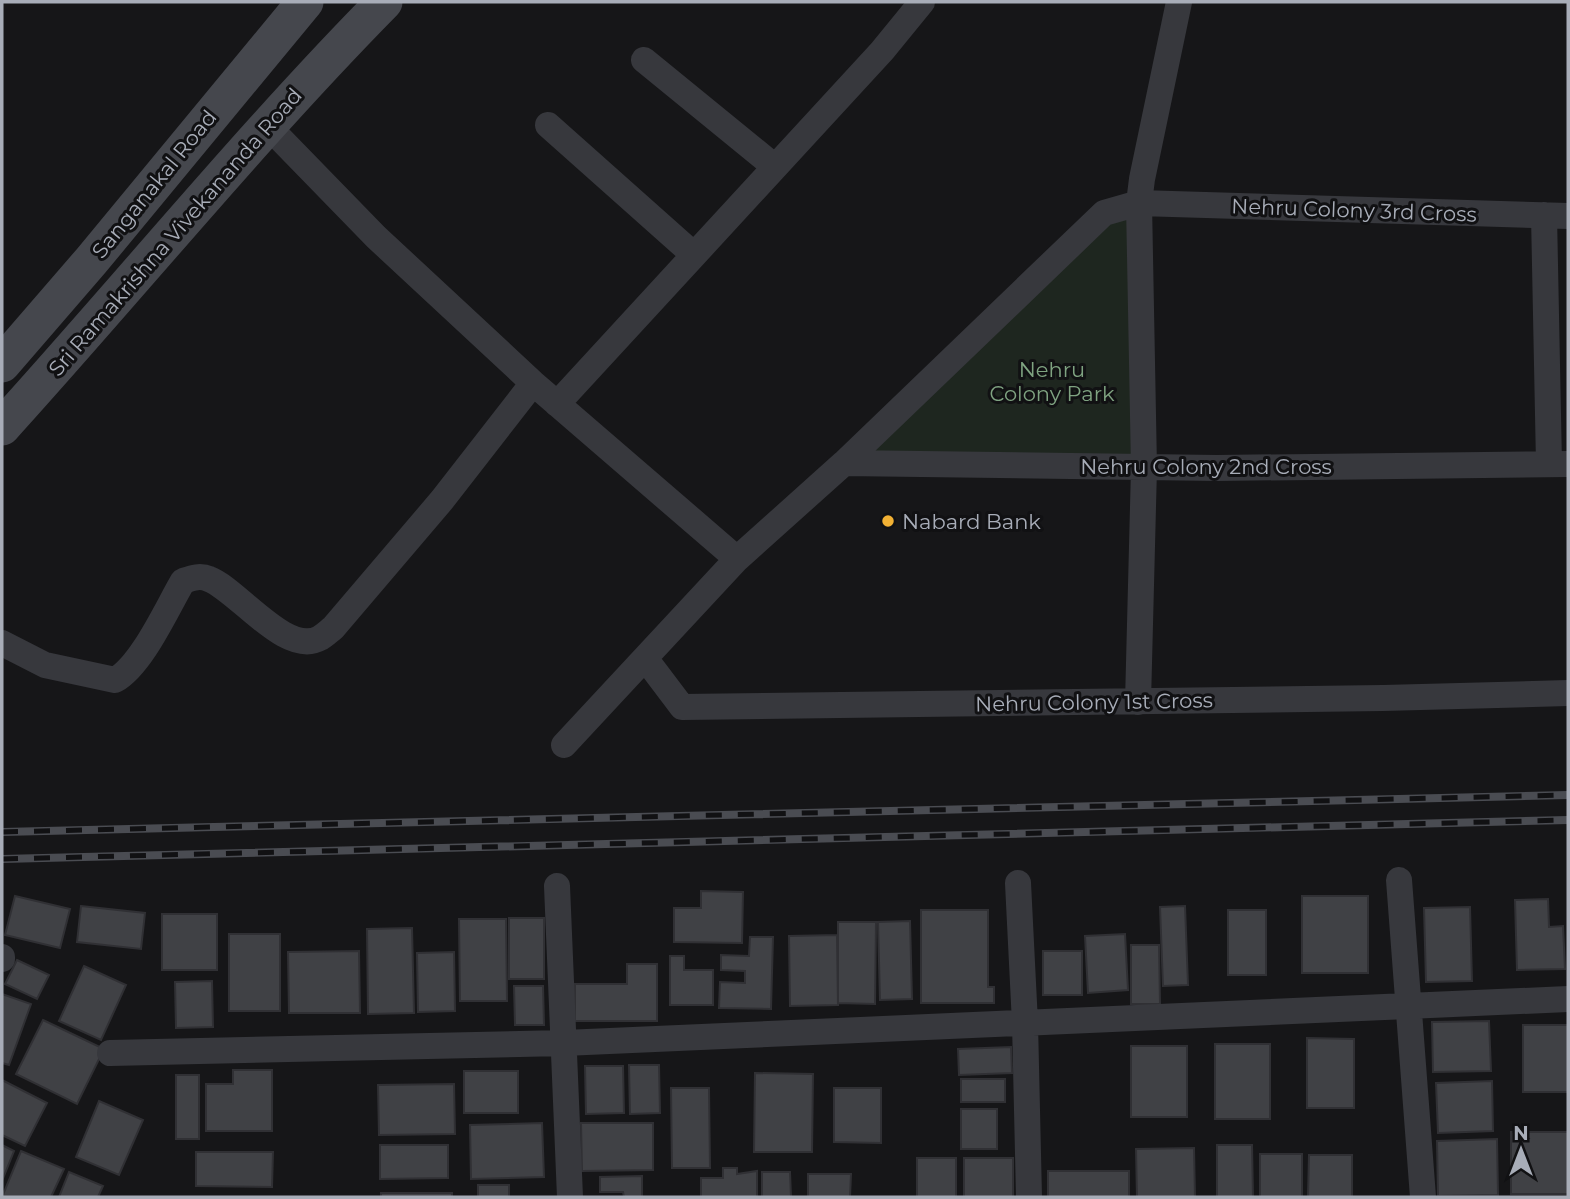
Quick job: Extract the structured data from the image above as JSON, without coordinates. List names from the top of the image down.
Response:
{
  "streets": {
    "main road": ["Sanganakal Road", "Sri Ramakrishna Vivekananda Road"],
    "street": ["Nehru Colony 3rd Cross", "Nehru Colony 2nd Cross", "Nehru Colony 1st Cross"]
  },
  "crossings": [
    ["Nehru Colony 3rd Cross", "Nehru Colony 2nd Cross"],
    ["Nehru Colony 3rd Cross", "Nehru Colony 1st Cross"]
  ],
  "parks": ["Nehru Colony Park"],
  "places": ["Nabard Bank"],
  "north": "top"
}
